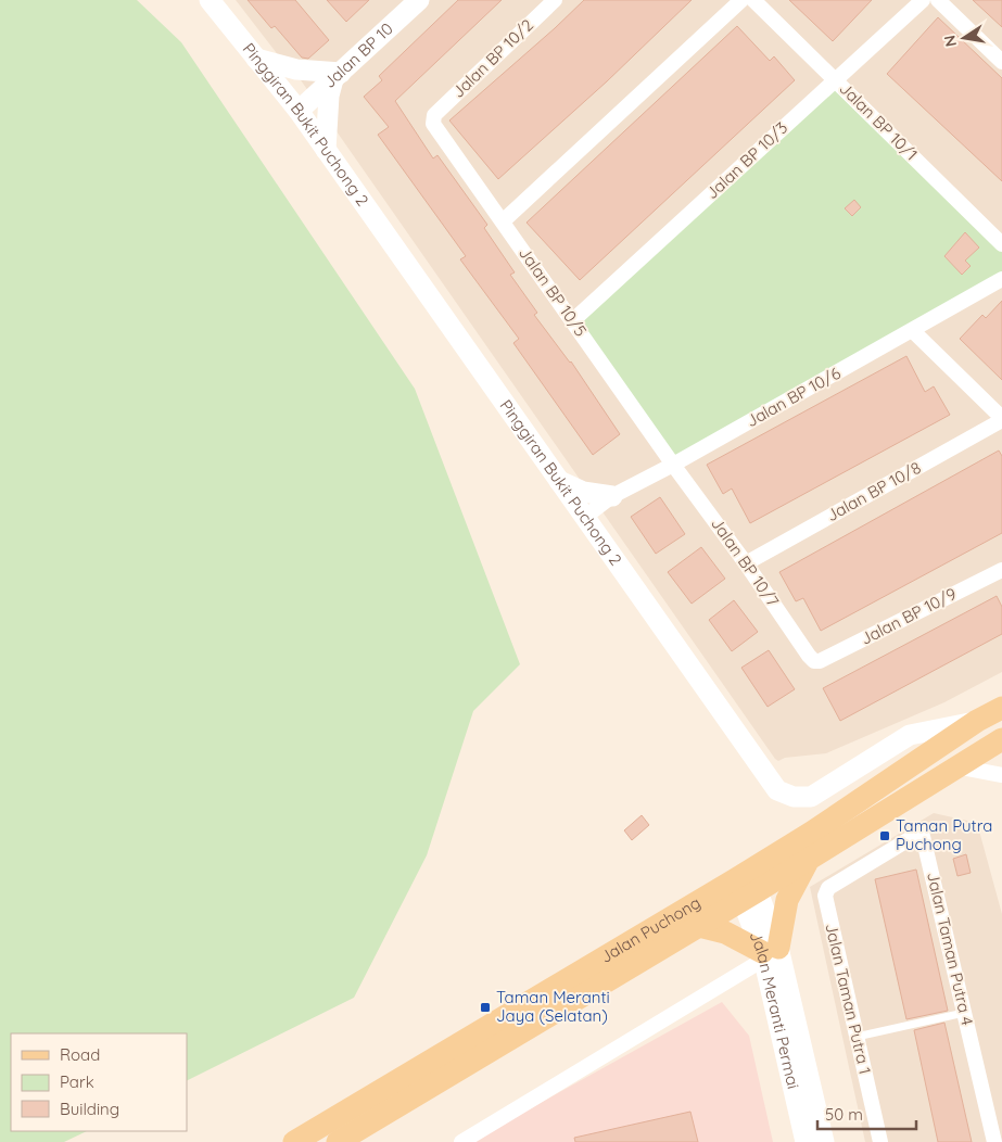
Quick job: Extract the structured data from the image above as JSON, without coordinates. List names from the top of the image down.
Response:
{
  "streets": {
    "main road": ["Jalan Puchong"],
    "street": [
      "Jalan BP 10",
      "Jalan BP 10/2",
      "Jalan BP 10/1",
      "Pinggiran Bukit Puchong 2",
      "Jalan BP 10/3",
      "Jalan BP 10/5",
      "Jalan BP 10/6",
      "Jalan BP 10/8",
      "Jalan BP 10/7",
      "Jalan BP 10/9",
      "Jalan Taman Putra 4",
      "Jalan Taman Putra 1",
      "Jalan Meranti Permai"
    ]
  },
  "crossings": [
    ["Jalan BP 10", "Pinggiran Bukit Puchong 2"],
    ["Jalan BP 10/2", "Jalan BP 10/5"],
    ["Jalan BP 10/1", "Jalan BP 10/3"],
    ["Pinggiran Bukit Puchong 2", "Jalan BP 10/6"],
    ["Pinggiran Bukit Puchong 2", "Jalan Puchong"],
    ["Jalan BP 10/3", "Jalan BP 10/5"],
    ["Jalan BP 10/5", "Jalan BP 10/6"],
    ["Jalan BP 10/5", "Jalan BP 10/7"],
    ["Jalan BP 10/6", "Jalan BP 10/7"],
    ["Jalan BP 10/8", "Jalan BP 10/7"],
    ["Jalan BP 10/7", "Jalan BP 10/9"],
    ["Jalan Puchong", "Jalan Meranti Permai"],
    ["Jalan Taman Putra 4", "Jalan Taman Putra 1"]
  ],
  "places": {
    "transit": ["Taman Putra Puchong", "Taman Meranti Jaya (Selatan)"]
  },
  "legend": ["Road", "Park", "Building"],
  "scale_bar": "50 m",
  "north": "left"
}
